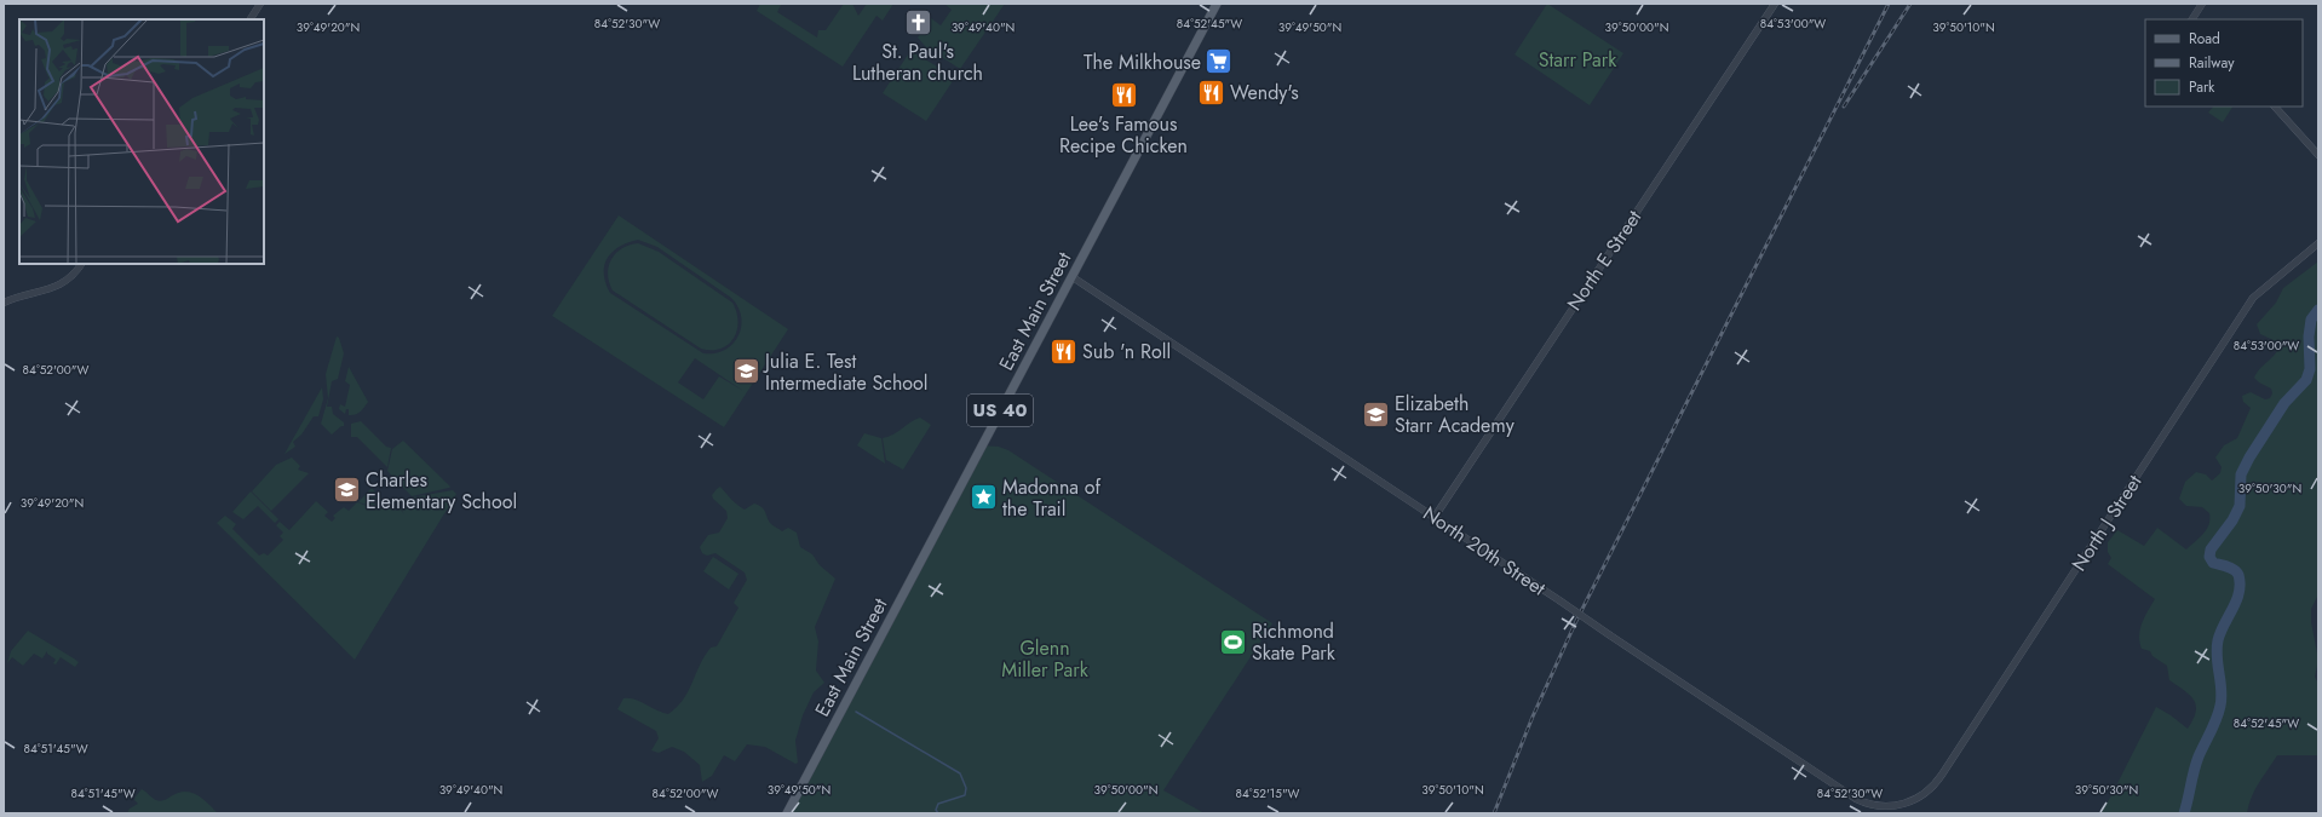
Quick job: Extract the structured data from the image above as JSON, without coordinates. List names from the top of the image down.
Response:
{
  "streets": {
    "main road": ["East Main Street", "US 40"],
    "street": ["North E Street", "North J Street", "North 20th Street"]
  },
  "crossings": [
    ["North E Street", "North 20th Street"],
    ["East Main Street", "North 20th Street"],
    ["North J Street", "North 20th Street"]
  ],
  "parks": ["Starr Park", "Glenn Miller Park"],
  "places": {
    "church": ["St. Paul's Lutheran church"],
    "supermarket": ["The Milkhouse"],
    "restaurant": ["Wendy's", "Lee's Famous Recipe Chicken", "Sub 'n Roll"],
    "school or university": ["Julia E. Test Intermediate School", "Elizabeth Starr Academy", "Charles Elementary School"],
    "place": ["Madonna of the Trail"],
    "sports": ["Richmond Skate Park"]
  },
  "legend": ["Road", "Railway", "Park"],
  "coordinates": [
    "84°52'45\"W",
    "84°52'30\"W",
    "84°53'00\"W",
    "39°49'20\"N",
    "39°49'40\"N",
    "39°50'00\"N",
    "39°49'50\"N",
    "39°50'10\"N",
    "84°52'00\"W",
    "39°50'30\"N",
    "84°51'45\"W",
    "84°52'15\"W"
  ]
}
